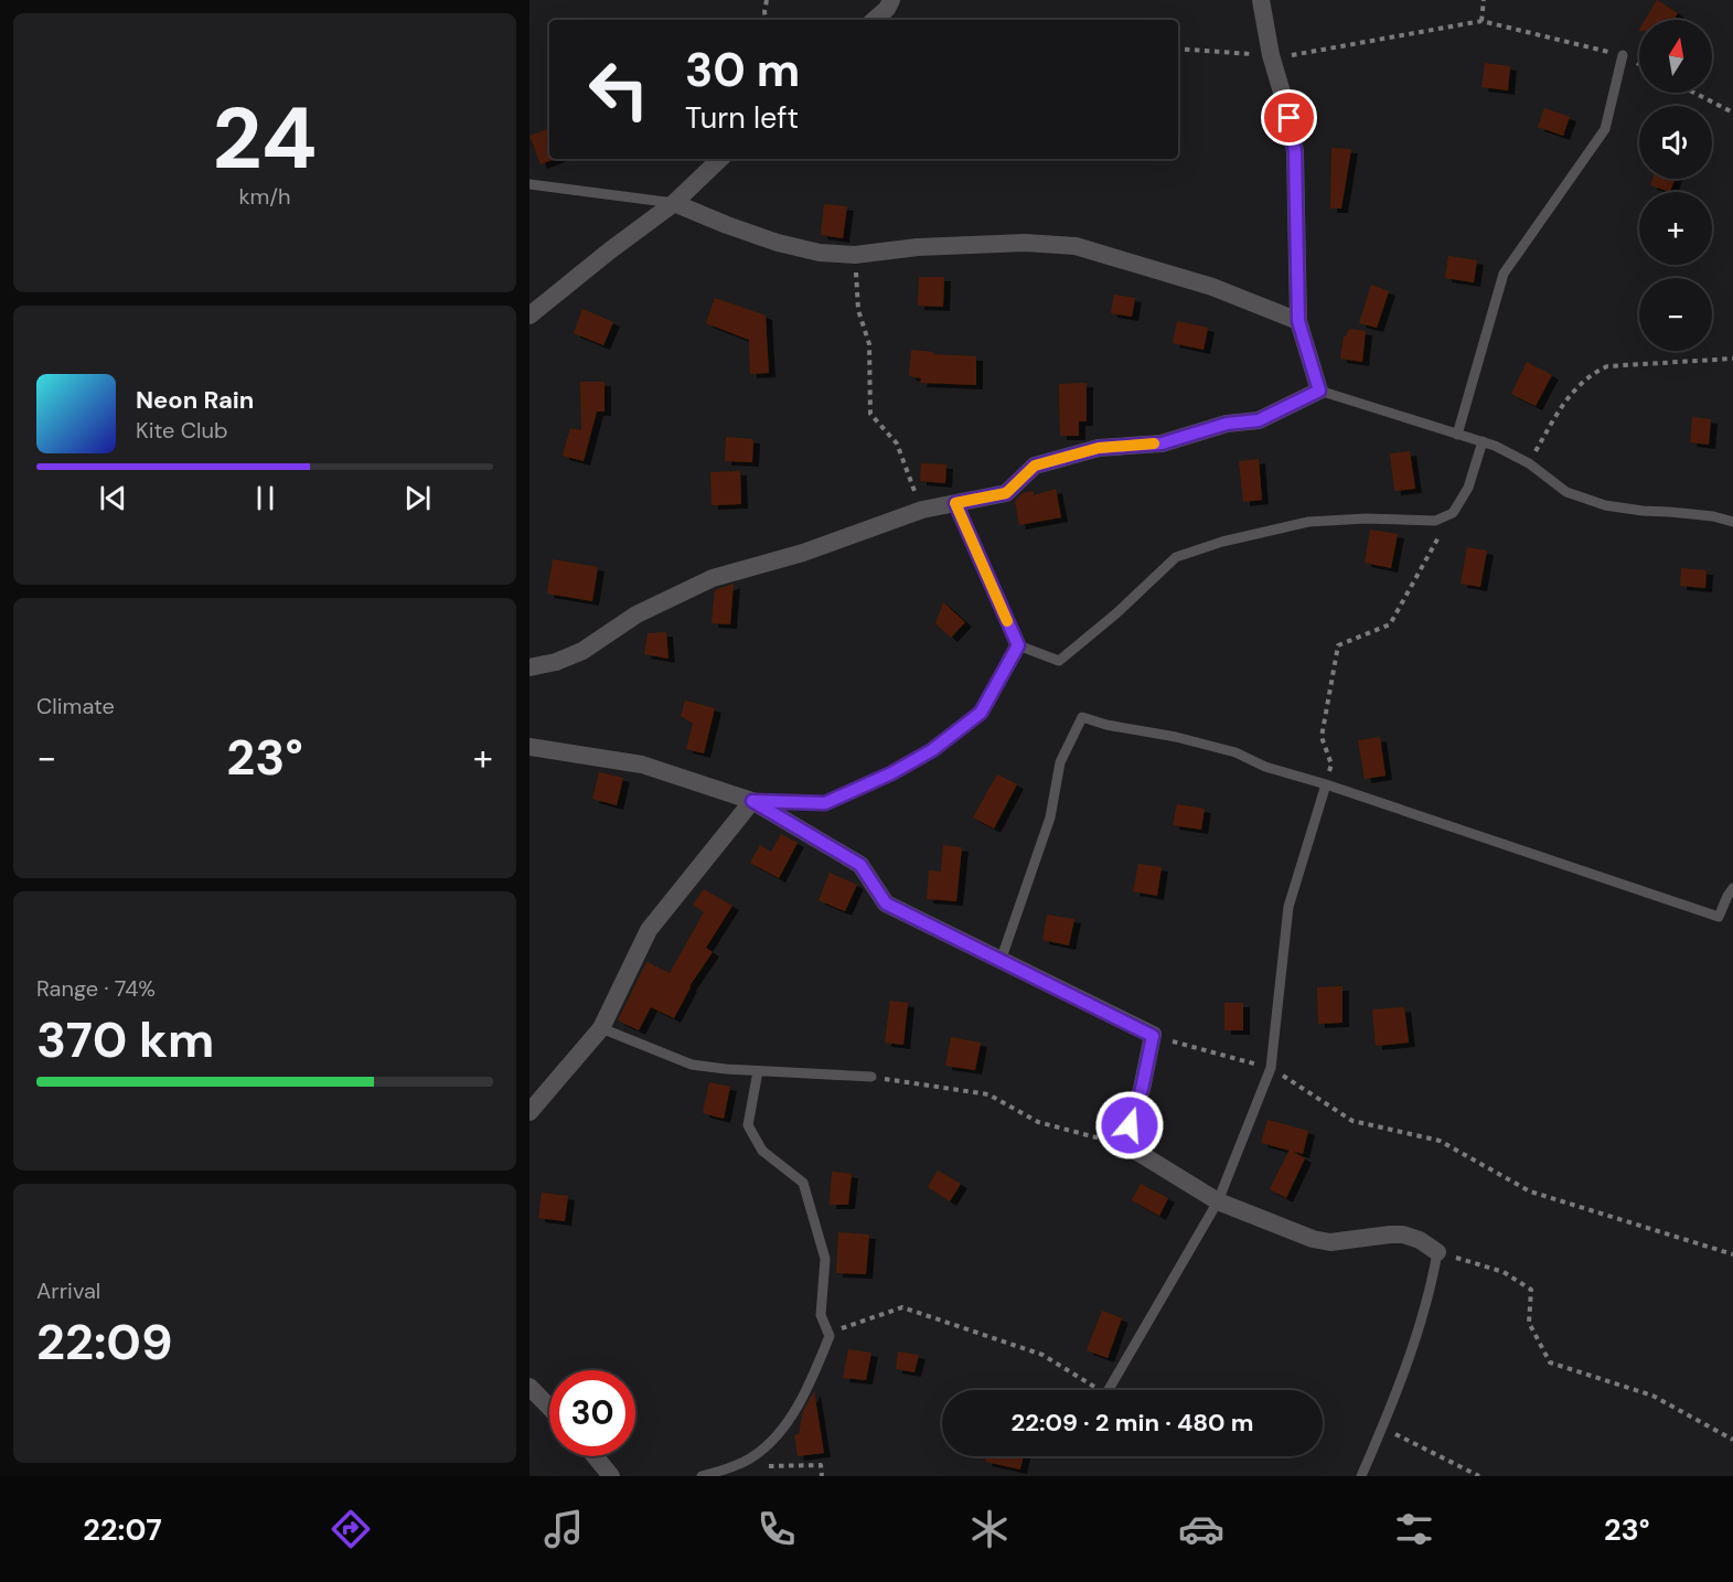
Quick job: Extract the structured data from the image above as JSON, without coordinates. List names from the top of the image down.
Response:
{
  "north": "top",
  "page": {
    "tile": [
      ["24", "km/h"],
      "Climate",
      ["Range · 74%", "370 km"],
      ["Arrival", "22:09"]
    ],
    "map_buttons": ["+", "−"],
    "turn": ["30 m", "Turn left"],
    "song": ["Neon Rain", "Kite Club"],
    "heat": ["−", "23°", "+"],
    "limit": "30",
    "trip": "22:09 · 2 min · 480 m",
    "tabs": ["22:07", "23°"]
  }
}
